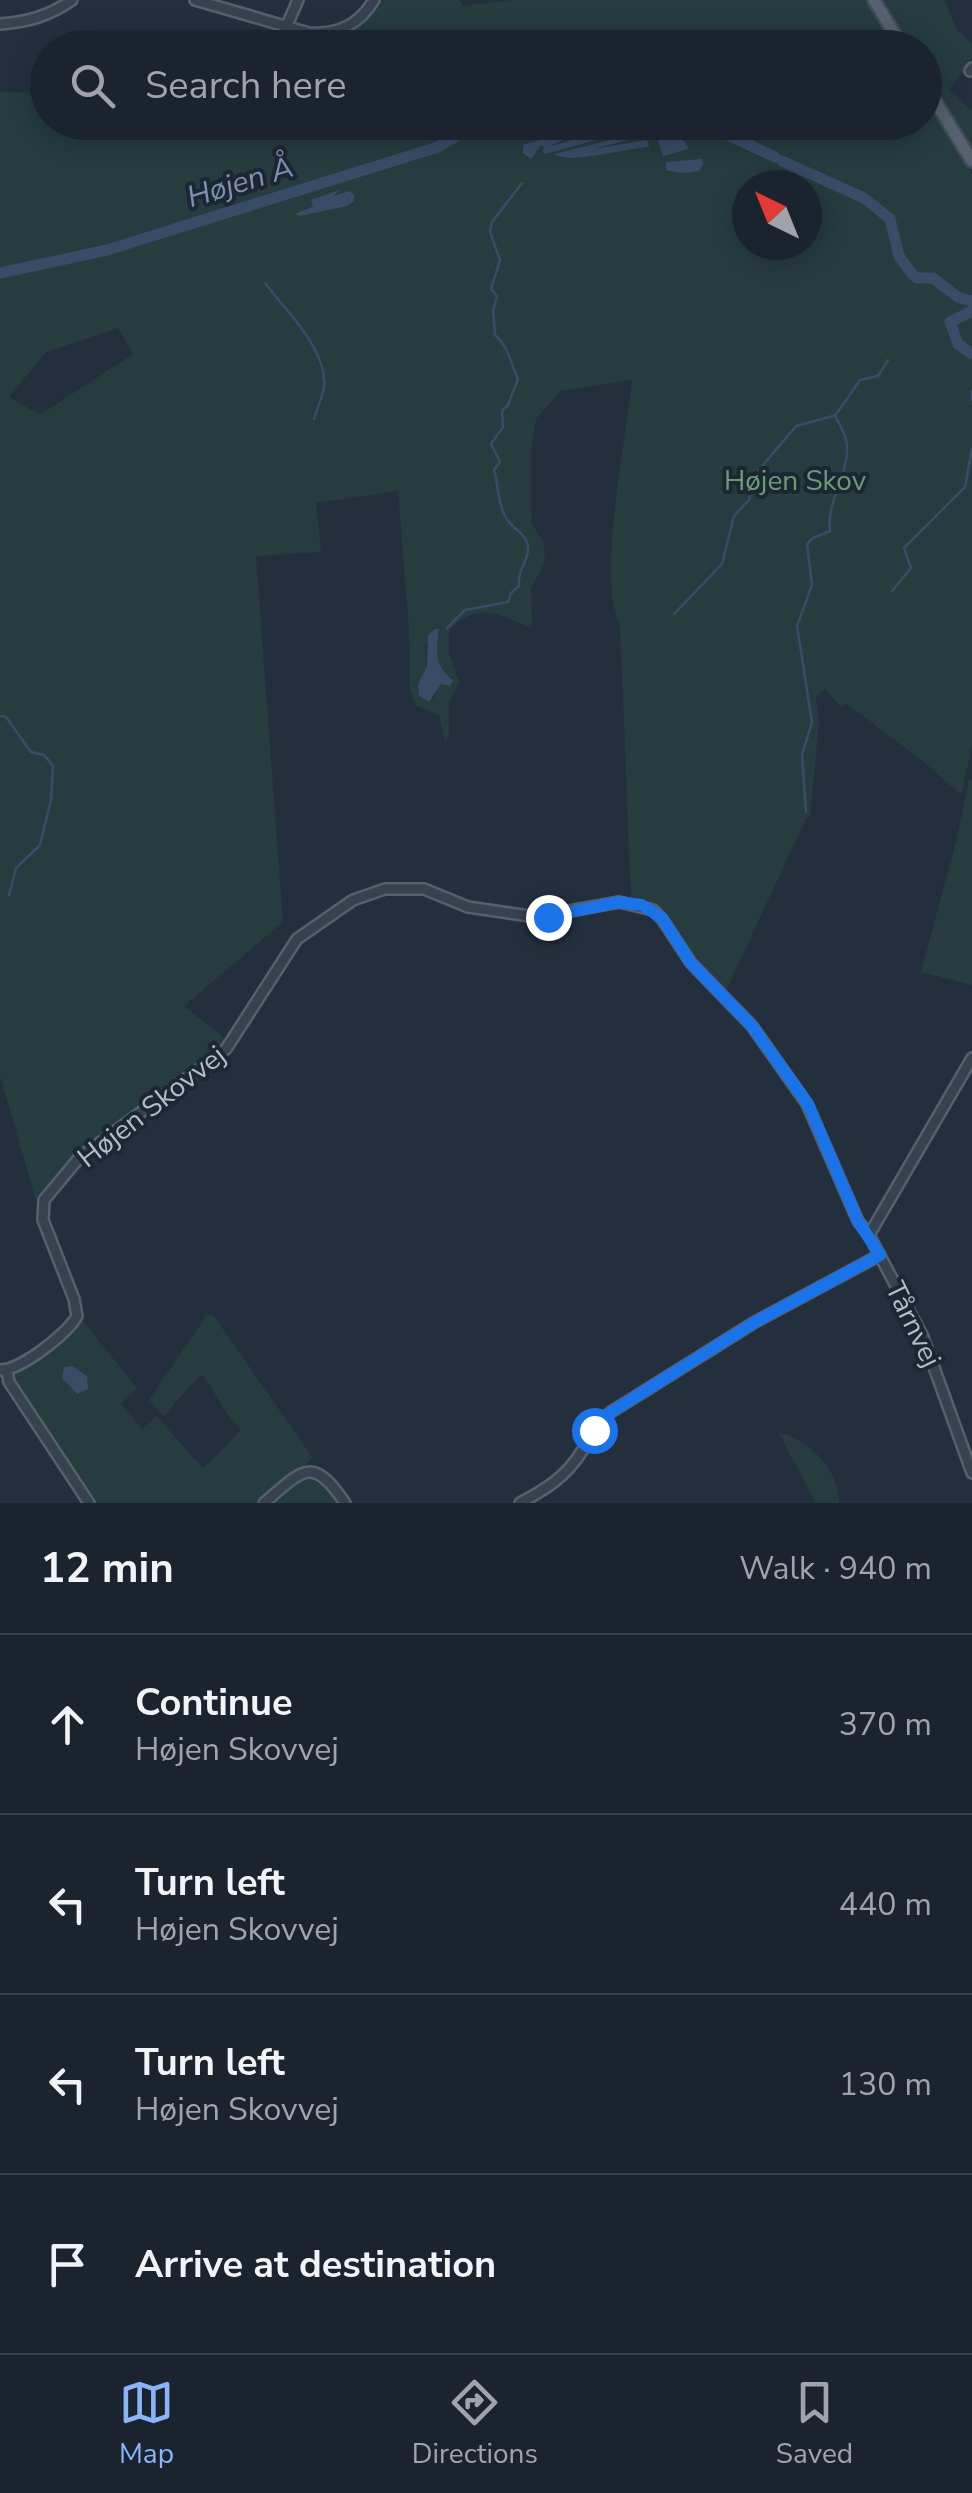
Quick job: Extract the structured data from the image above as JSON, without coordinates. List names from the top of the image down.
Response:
{
  "streets": {
    "street": ["Højen Skovvej", "Tårnvej"]
  },
  "crossings": [
    ["Højen Skovvej", "Tårnvej"]
  ],
  "water": ["Højen Å"],
  "parks": ["Højen Skov"],
  "north": "top left",
  "page": {
    "search": "Search here",
    "heading": ["12 min", "Walk · 940 m"],
    "list": [
      ["Continue", "Højen Skovvej", "370 m"],
      ["Turn left", "Højen Skovvej", "440 m"],
      ["Turn left", "Højen Skovvej", "130 m"],
      "Arrive at destination"
    ],
    "nav": ["Map", "Directions", "Saved"]
  }
}
